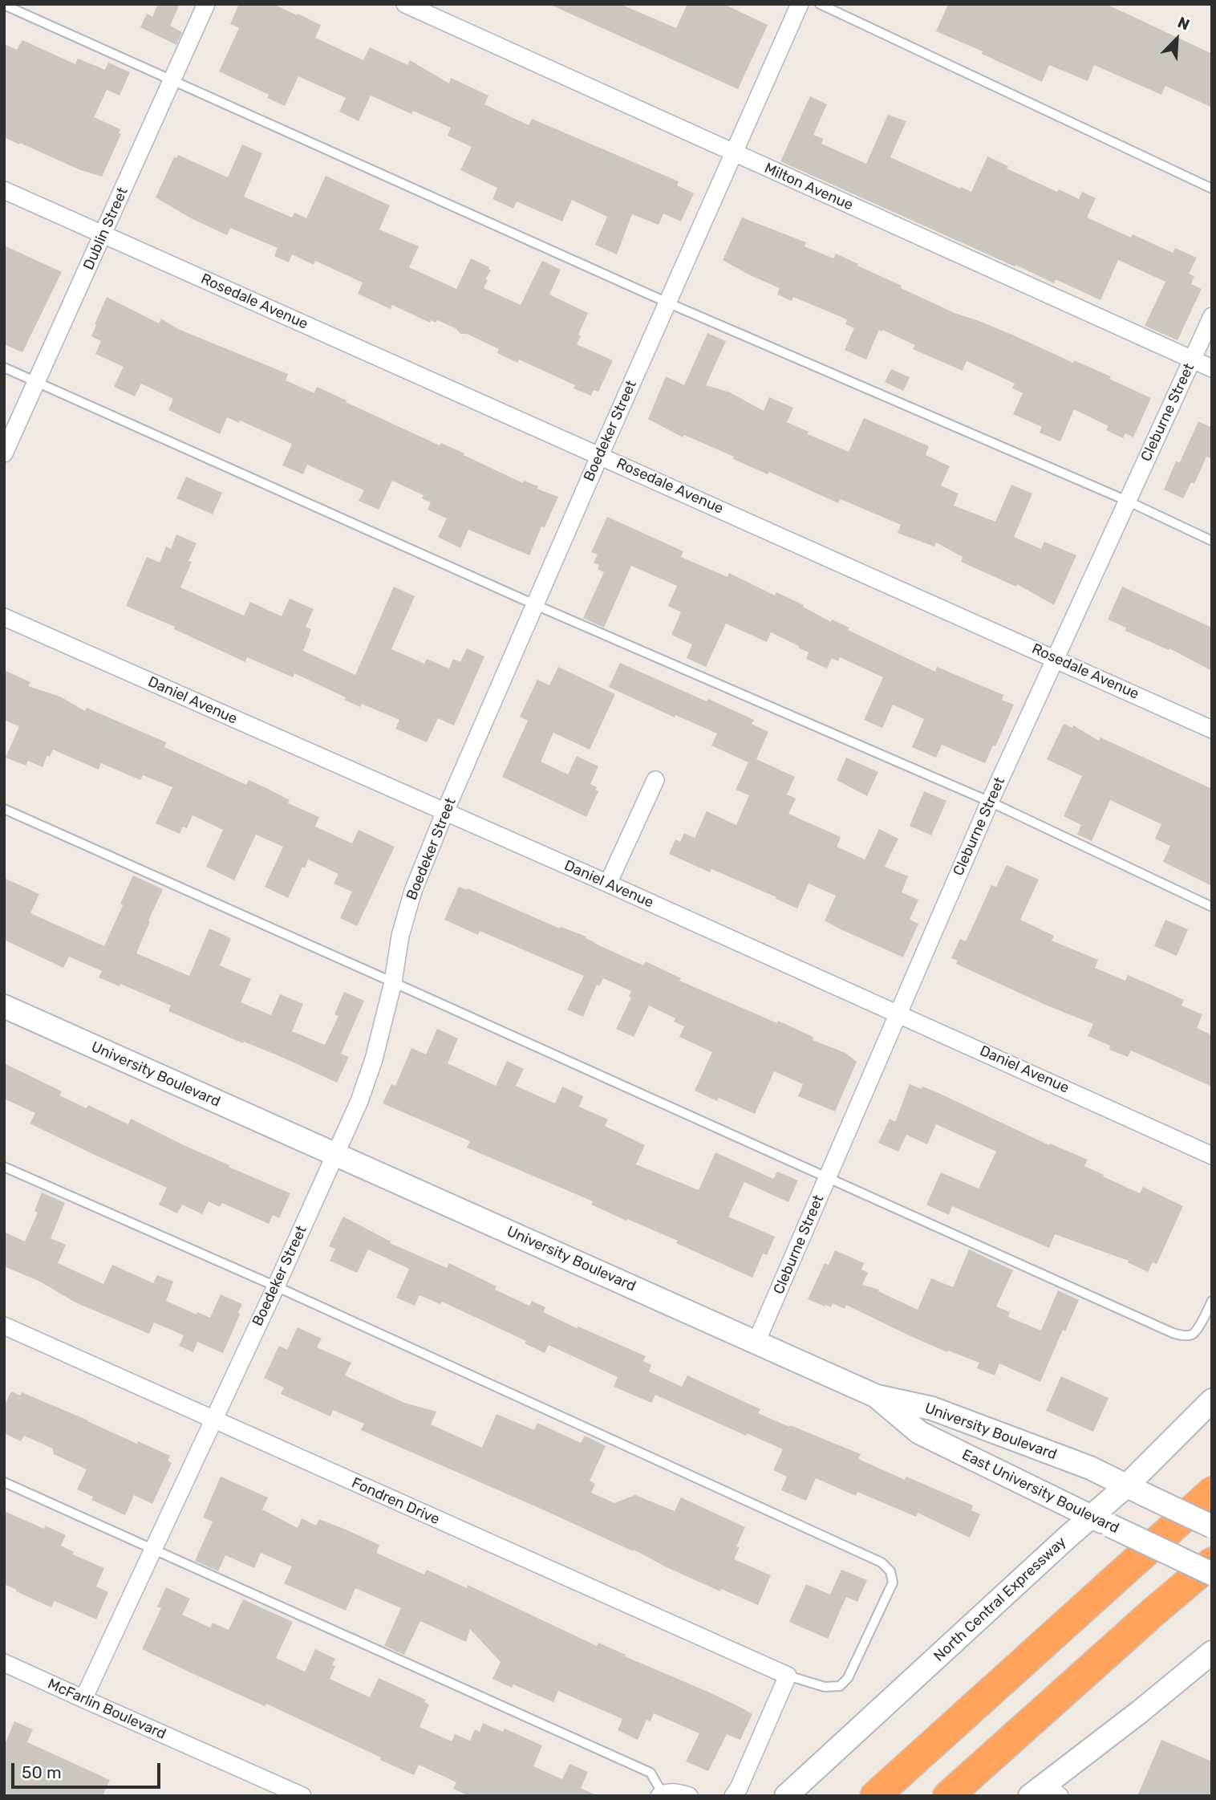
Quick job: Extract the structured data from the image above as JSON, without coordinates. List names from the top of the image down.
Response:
{
  "streets": {
    "street": [
      "Milton Avenue",
      "Dublin Street",
      "Rosedale Avenue",
      "Cleburne Street",
      "Boedeker Street",
      "Daniel Avenue",
      "University Boulevard",
      "East University Boulevard",
      "Fondren Drive",
      "North Central Expressway",
      "McFarlin Boulevard"
    ]
  },
  "crossings": [
    ["Milton Avenue", "Cleburne Street"],
    ["Milton Avenue", "Boedeker Street"],
    ["Dublin Street", "Rosedale Avenue"],
    ["Rosedale Avenue", "Cleburne Street"],
    ["Rosedale Avenue", "Boedeker Street"],
    ["Cleburne Street", "Daniel Avenue"],
    ["Cleburne Street", "University Boulevard"],
    ["Boedeker Street", "Daniel Avenue"],
    ["Boedeker Street", "University Boulevard"],
    ["Boedeker Street", "Fondren Drive"],
    ["Boedeker Street", "McFarlin Boulevard"],
    ["University Boulevard", "East University Boulevard"],
    ["University Boulevard", "North Central Expressway"],
    ["East University Boulevard", "North Central Expressway"]
  ],
  "scale_bar": "50 m",
  "north": "top right"
}
